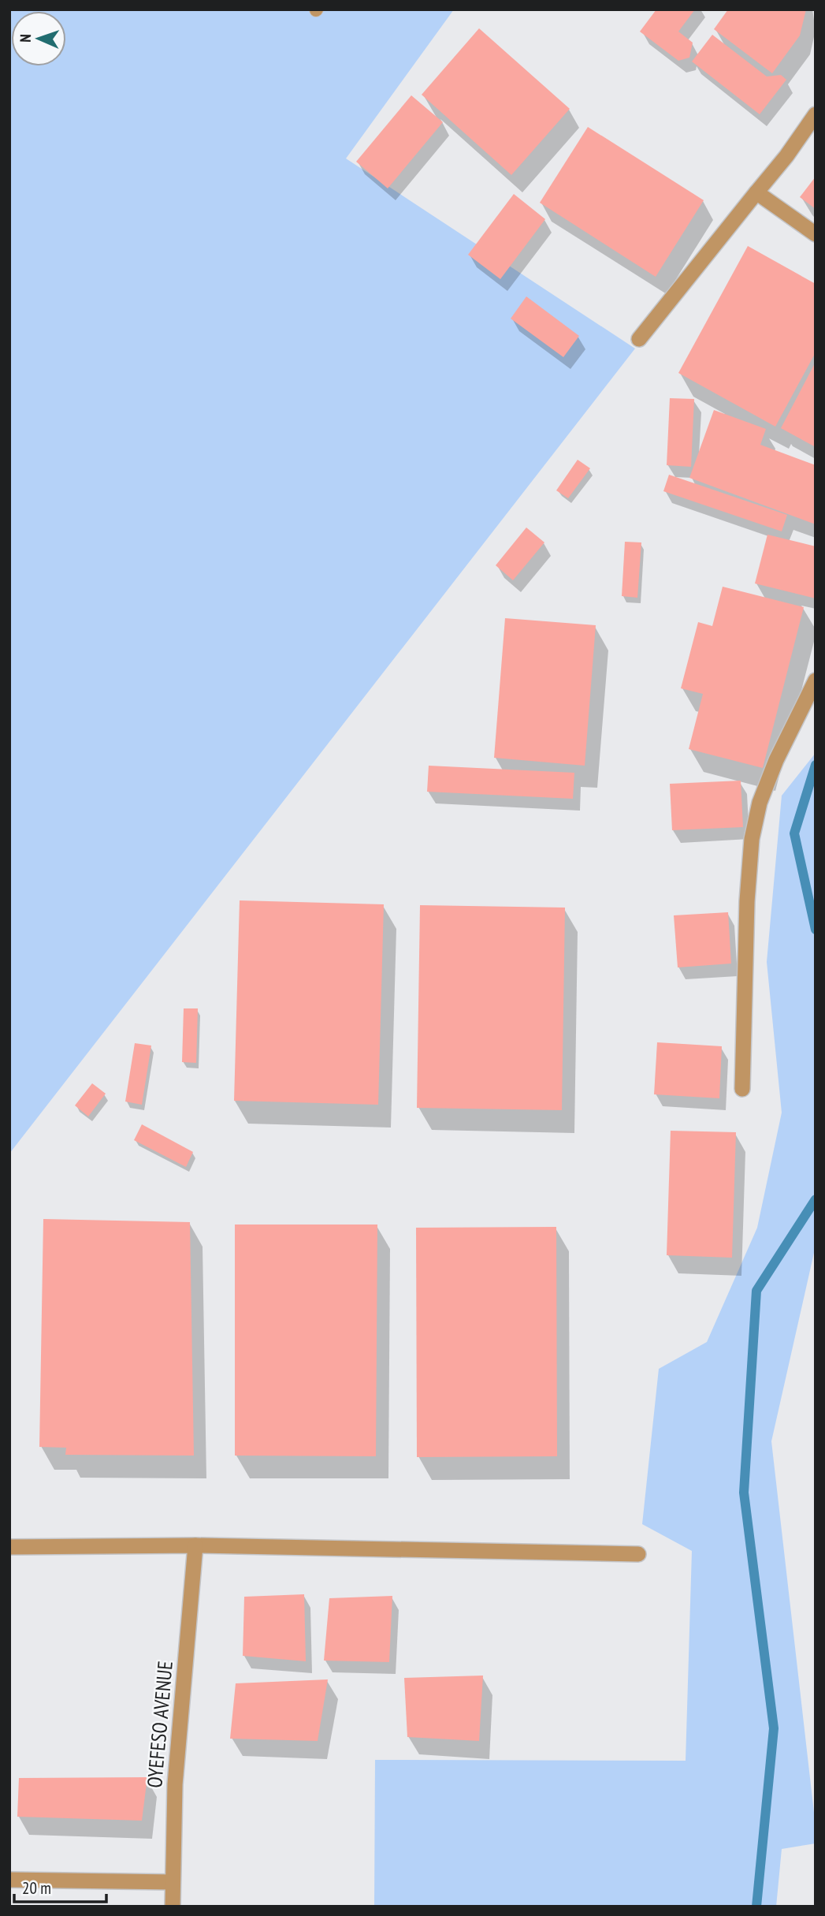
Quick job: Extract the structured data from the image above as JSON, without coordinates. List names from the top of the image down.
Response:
{
  "streets": {
    "street": ["OYEFESO AVENUE"]
  },
  "scale_bar": "20 m",
  "north": "left"
}
